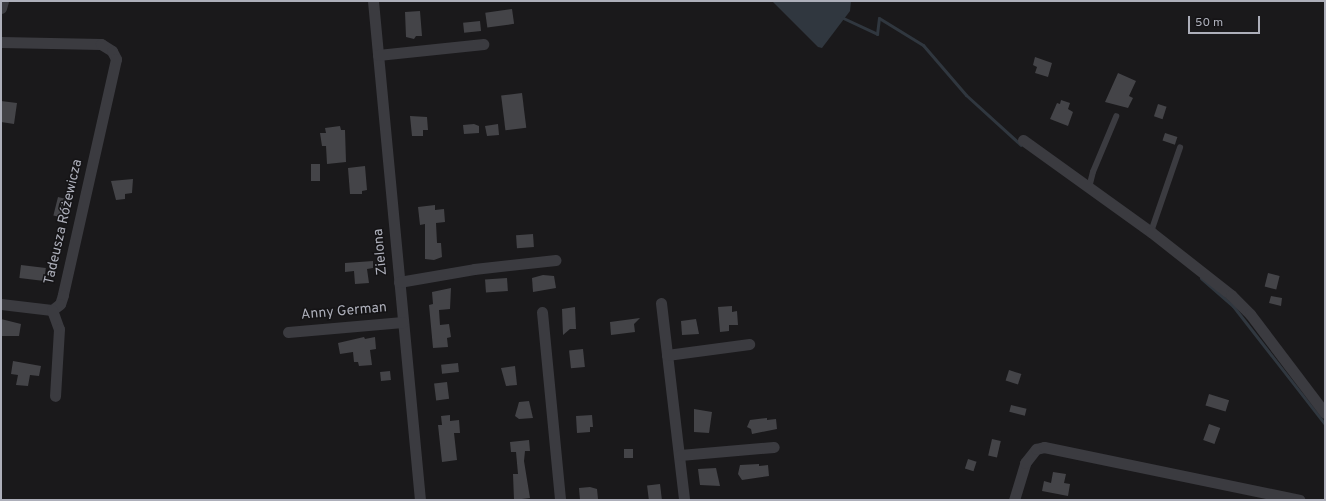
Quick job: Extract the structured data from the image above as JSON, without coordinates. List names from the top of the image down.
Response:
{
  "streets": {
    "street": ["Tadeusza Różewicza", "Zielona", "Anny German"]
  },
  "crossings": [
    ["Zielona", "Anny German"]
  ],
  "scale_bar": "50 m"
}
